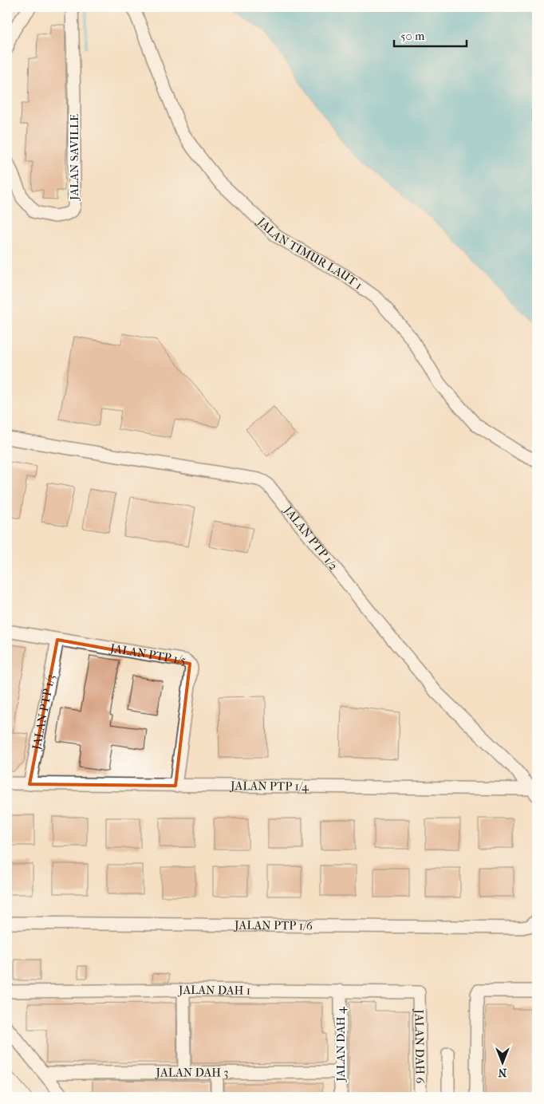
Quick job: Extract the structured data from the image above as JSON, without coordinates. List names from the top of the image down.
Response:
{
  "streets": {
    "street": [
      "JALAN SAVILLE",
      "JALAN TIMUR LAUT 1",
      "JALAN PTP 1/2",
      "JALAN PTP 1/5",
      "JALAN PTP 1/3",
      "JALAN PTP 1/4",
      "JALAN PTP 1/6",
      "JALAN DAH 1",
      "JALAN DAH 4",
      "JALAN DAH 6",
      "JALAN DAH 3"
    ]
  },
  "crossings": [
    ["JALAN PTP 1/2", "JALAN PTP 1/4"],
    ["JALAN PTP 1/5", "JALAN PTP 1/3"],
    ["JALAN PTP 1/5", "JALAN PTP 1/4"],
    ["JALAN PTP 1/3", "JALAN PTP 1/4"],
    ["JALAN DAH 1", "JALAN DAH 4"],
    ["JALAN DAH 1", "JALAN DAH 6"],
    ["JALAN DAH 4", "JALAN DAH 3"]
  ],
  "scale_bar": "50 m",
  "north": "bottom"
}
